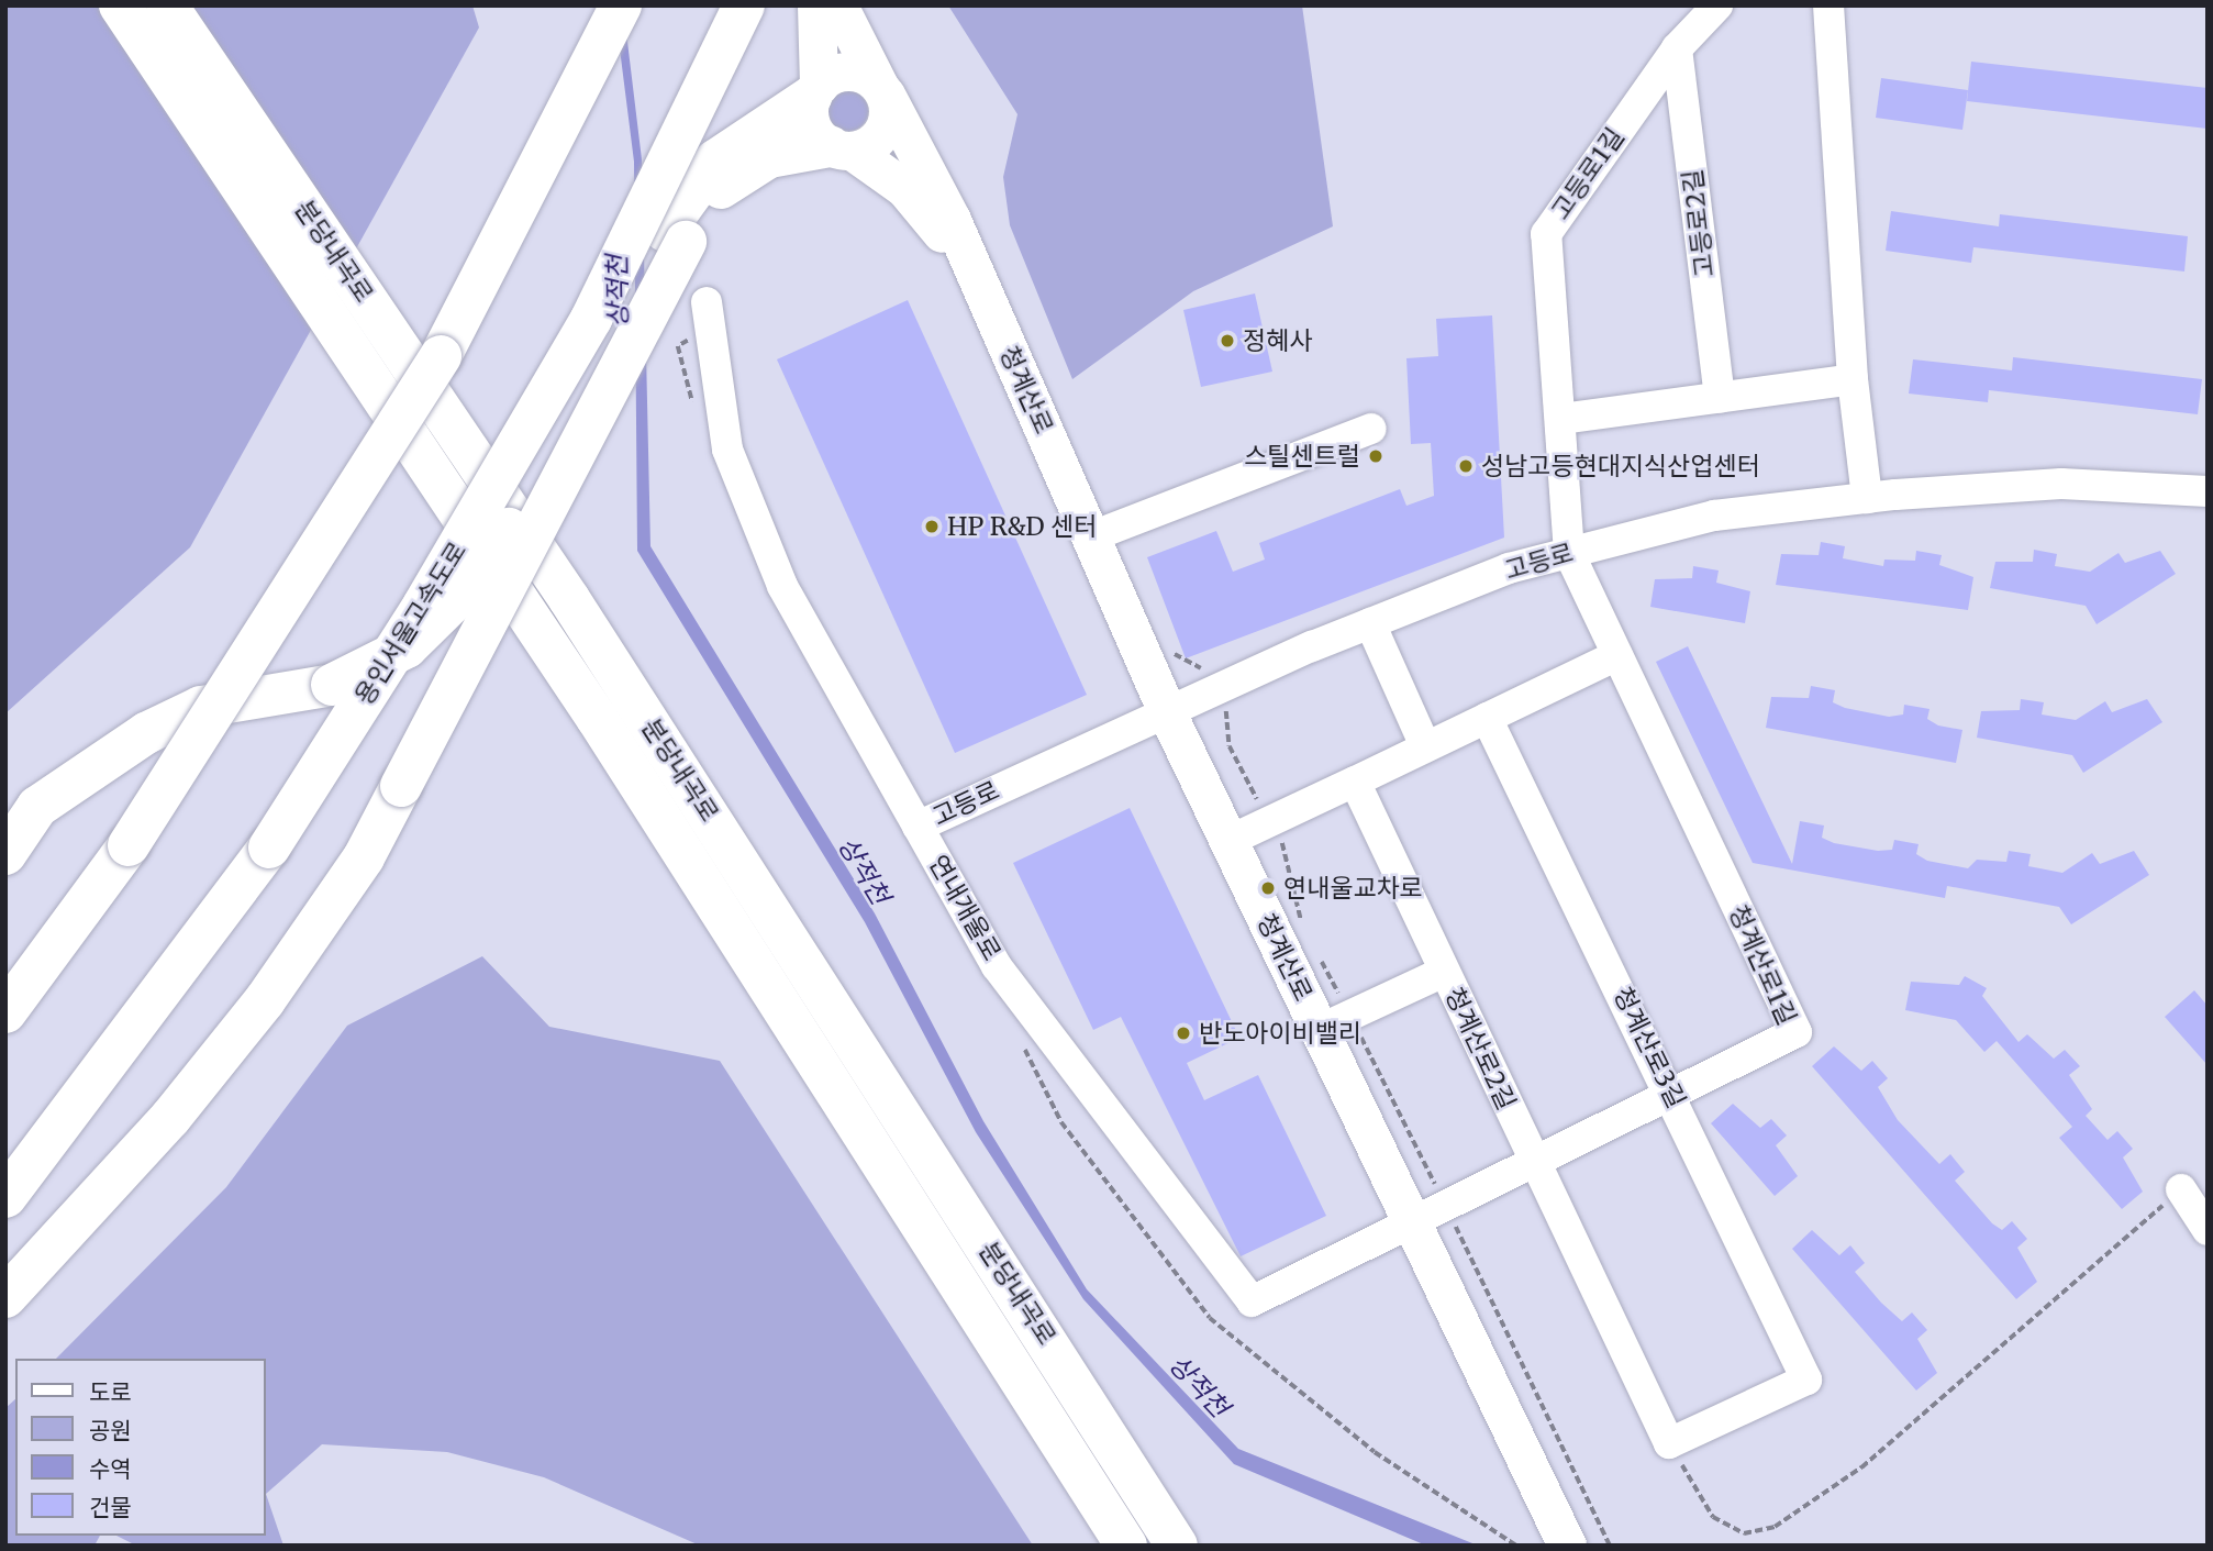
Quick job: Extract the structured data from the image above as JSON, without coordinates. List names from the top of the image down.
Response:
{
  "streets": {
    "highway": ["분당내곡로", "용인서울고속도로"],
    "main road": ["청계산로"],
    "street": [
      "고등로1길",
      "고등로2길",
      "고등로",
      "연내개울로",
      "청계산로1길",
      "청계산로3길",
      "청계산로2길"
    ]
  },
  "crossings": [
    ["고등로1길", "고등로2길"],
    ["고등로1길", "고등로"],
    ["고등로1길", "청계산로1길"],
    ["청계산로", "고등로"],
    ["청계산로", "연내개울로"],
    ["청계산로", "청계산로1길"],
    ["고등로", "연내개울로"],
    ["고등로", "청계산로1길"],
    ["연내개울로", "청계산로1길"],
    ["청계산로1길", "청계산로3길"],
    ["청계산로1길", "청계산로2길"],
    ["청계산로3길", "청계산로2길"]
  ],
  "water": ["상적천"],
  "places": [
    "정혜사",
    "스틸센트럴",
    "성남고등현대지식산업센터",
    "HP R&D 센터",
    "연내울교차로",
    "반도아이비밸리"
  ],
  "legend": [
    "도로",
    "공원",
    "수역",
    "건물"
  ]
}
